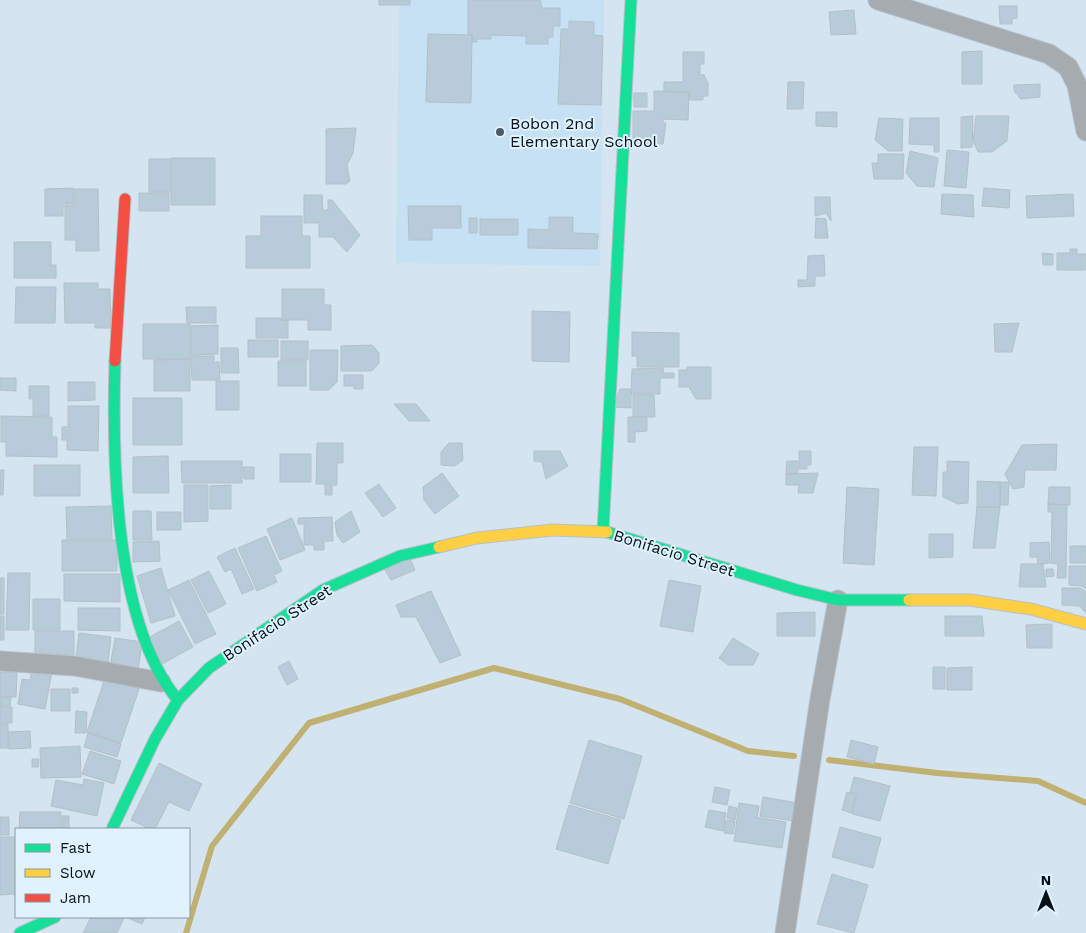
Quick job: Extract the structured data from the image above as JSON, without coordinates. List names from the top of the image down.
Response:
{
  "streets": {
    "street": ["Bonifacio Street"]
  },
  "places": ["Bobon 2nd Elementary School"],
  "legend": ["Fast", "Slow", "Jam"],
  "north": "top"
}
